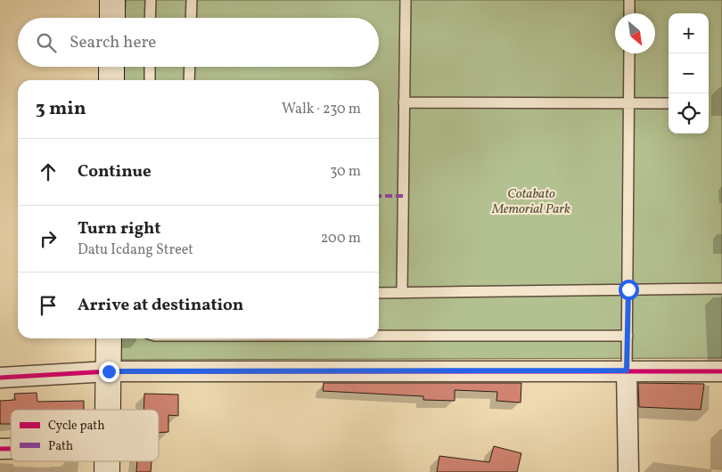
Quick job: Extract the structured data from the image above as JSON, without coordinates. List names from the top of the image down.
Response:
{
  "parks": ["Cotabato Memorial Park"],
  "legend": ["Cycle path", "Path"],
  "north": "bottom right",
  "page": {
    "map_buttons": ["+", "−"],
    "search": "Search here",
    "heading": ["3 min", "Walk · 230 m"],
    "list": [
      ["Continue", "30 m"],
      ["Turn right", "Datu Icdang Street", "200 m"],
      "Arrive at destination"
    ]
  }
}
